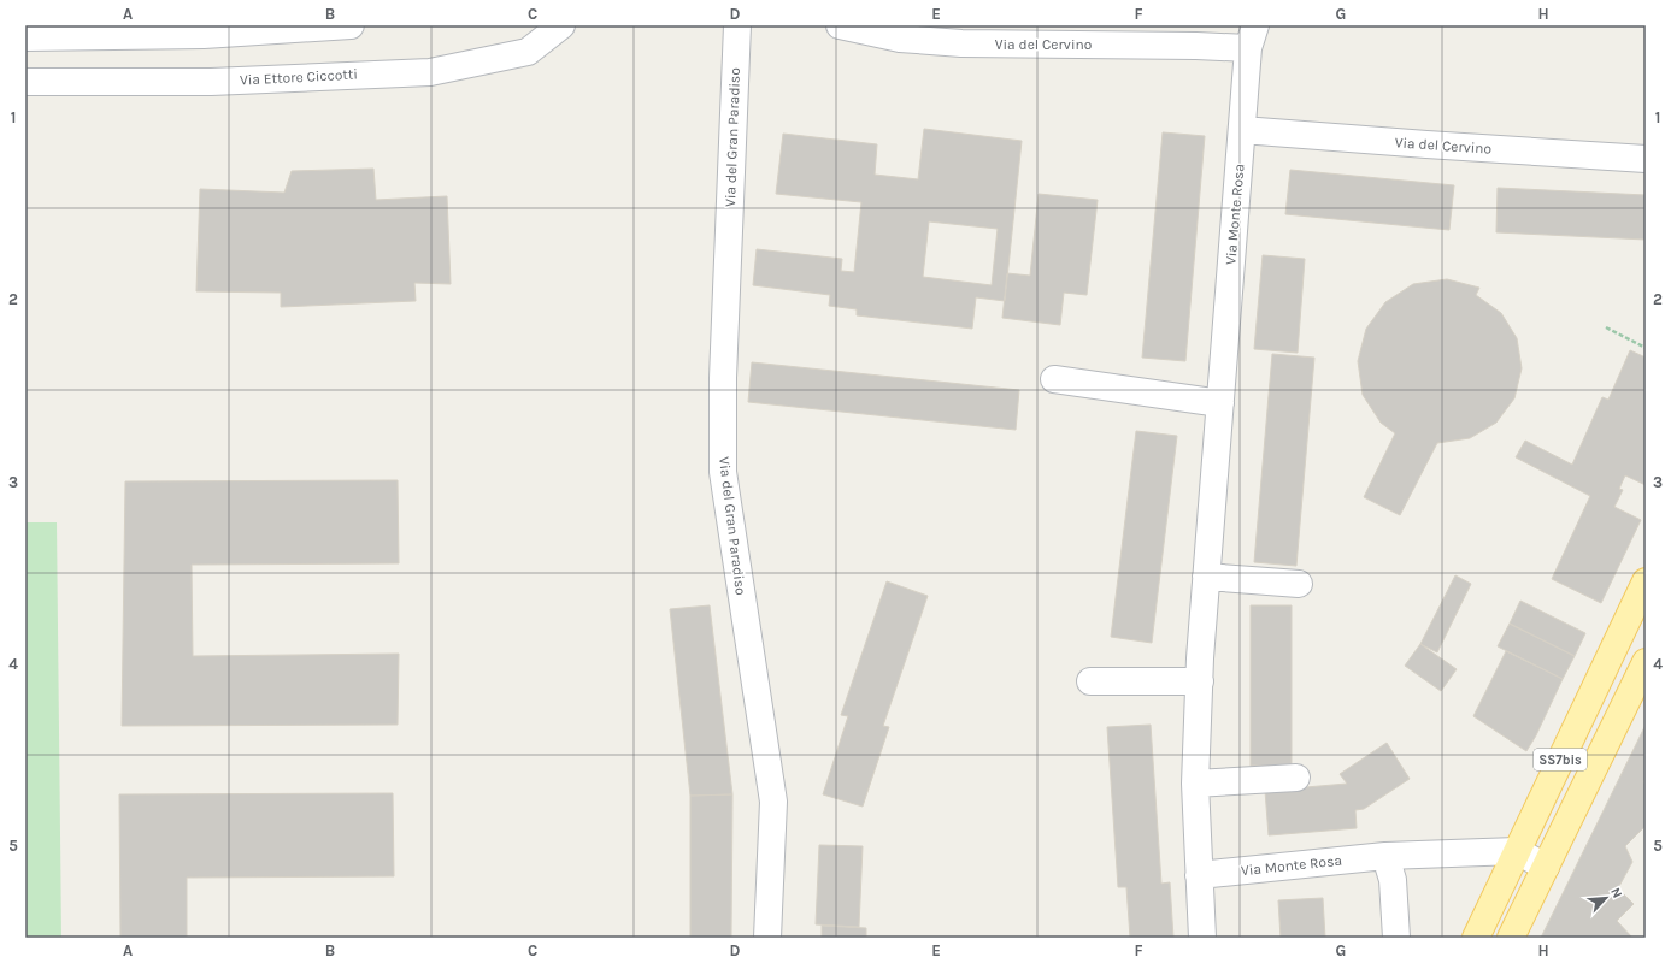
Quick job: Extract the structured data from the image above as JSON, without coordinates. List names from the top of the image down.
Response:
{
  "streets": {
    "main road": ["SS7bis"],
    "street": [
      "Via del Cervino",
      "Via Ettore Ciccotti",
      "Via del Gran Paradiso",
      "Via Monte Rosa"
    ]
  },
  "crossings": [
    ["Via del Cervino", "Via Monte Rosa"],
    ["Via Monte Rosa", "SS7bis"]
  ],
  "north": "top right",
  "grid": {
    "columns": [
      "A",
      "B",
      "C",
      "D",
      "E",
      "F",
      "G",
      "H"
    ],
    "rows": [
      "1",
      "2",
      "3",
      "4",
      "5"
    ]
  }
}
